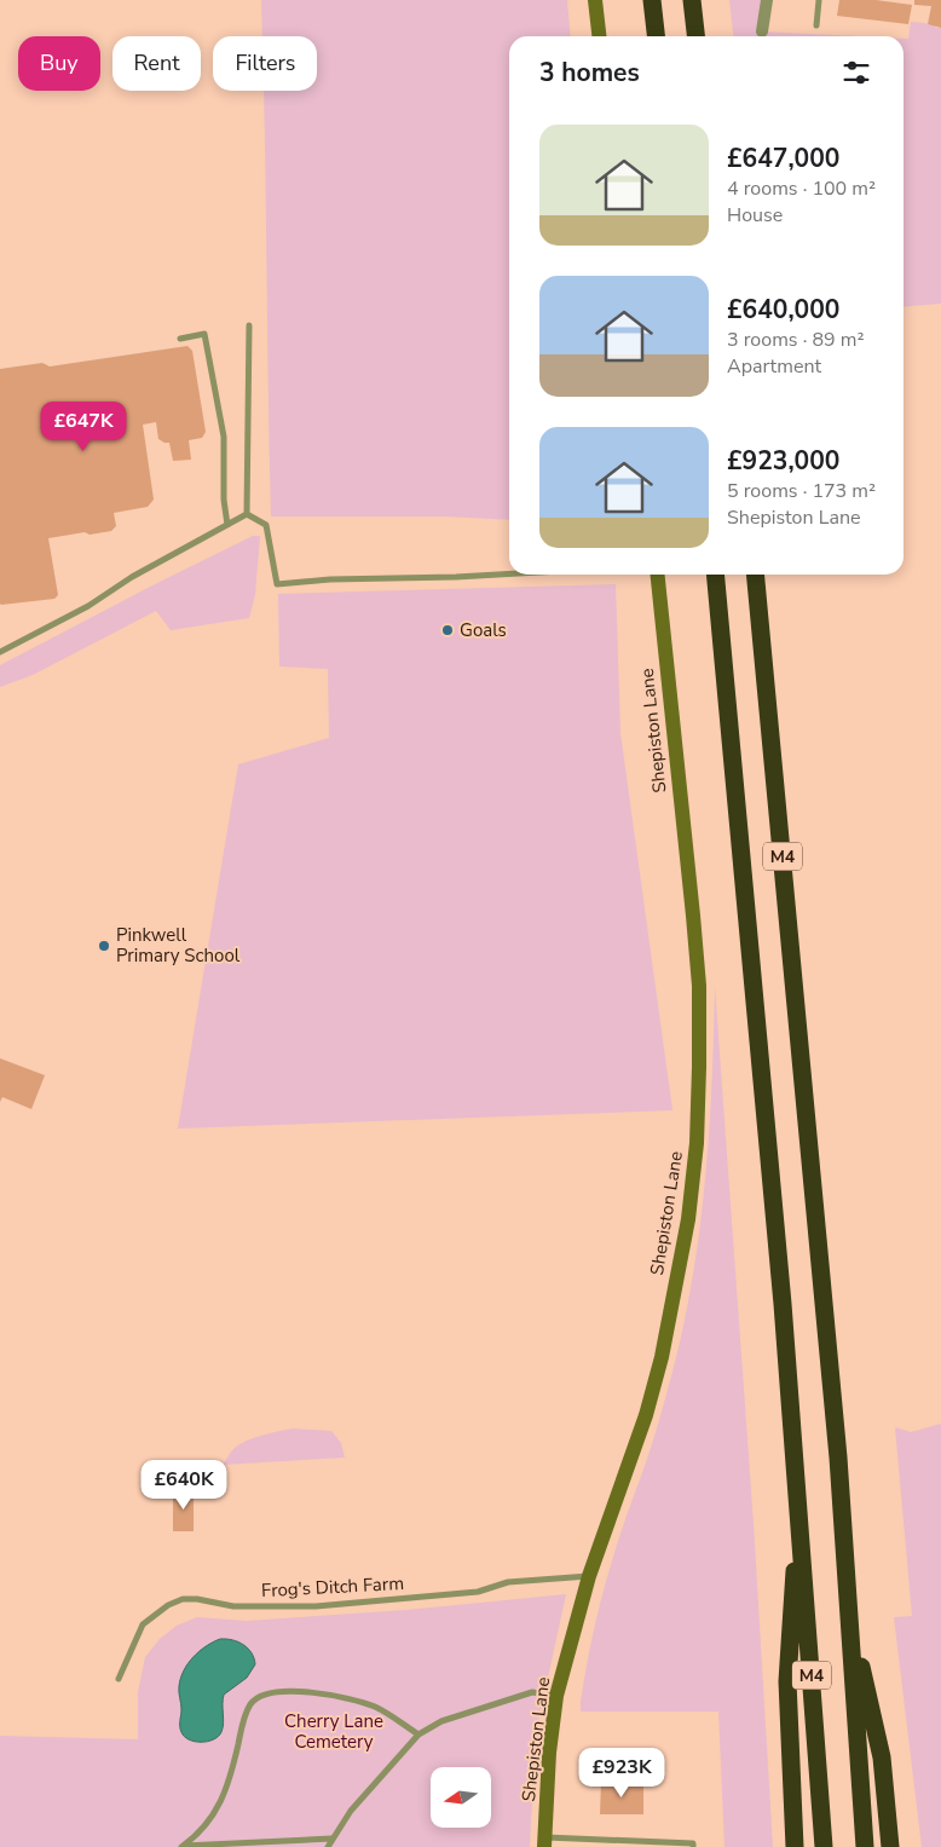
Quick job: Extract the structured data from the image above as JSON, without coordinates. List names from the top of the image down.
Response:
{
  "streets": {
    "highway": ["M4"],
    "street": ["Shepiston Lane"],
    "lane": ["Frog's Ditch Farm"]
  },
  "crossings": [
    ["Shepiston Lane", "Frog's Ditch Farm"]
  ],
  "parks": ["Cherry Lane Cemetery"],
  "places": ["Goals", "Pinkwell Primary School"],
  "north": "left",
  "page": {
    "chip": ["Buy", "Rent", "Filters"],
    "heading": "3 homes",
    "list": [
      {
        "name": "£647,000",
        "note": "4 rooms · 100 m² · House"
      },
      {
        "name": "£640,000",
        "note": "3 rooms · 89 m² · Apartment"
      },
      {
        "name": "£923,000",
        "note": "5 rooms · 173 m² · Shepiston Lane"
      }
    ],
    "price": ["£647K", "£640K", "£923K"]
  }
}
